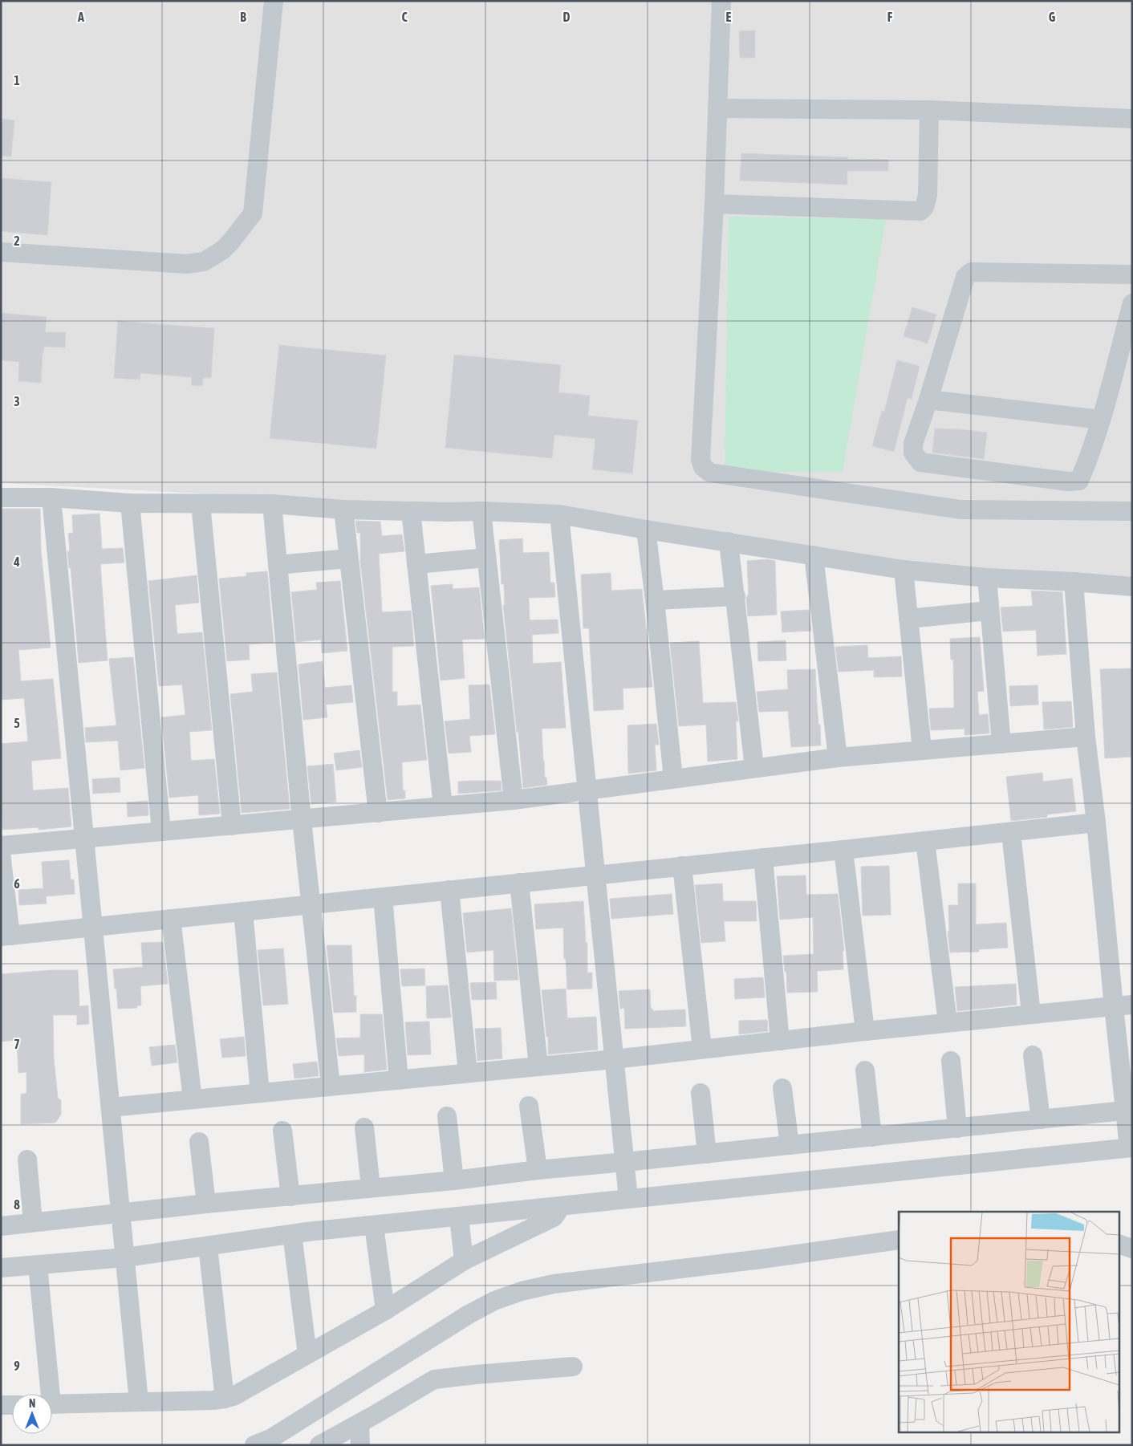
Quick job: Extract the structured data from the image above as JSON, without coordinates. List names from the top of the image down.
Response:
{
  "north": "top",
  "grid": {
    "columns": [
      "A",
      "B",
      "C",
      "D",
      "E",
      "F",
      "G"
    ],
    "rows": [
      "1",
      "2",
      "3",
      "4",
      "5",
      "6",
      "7",
      "8",
      "9"
    ]
  }
}
